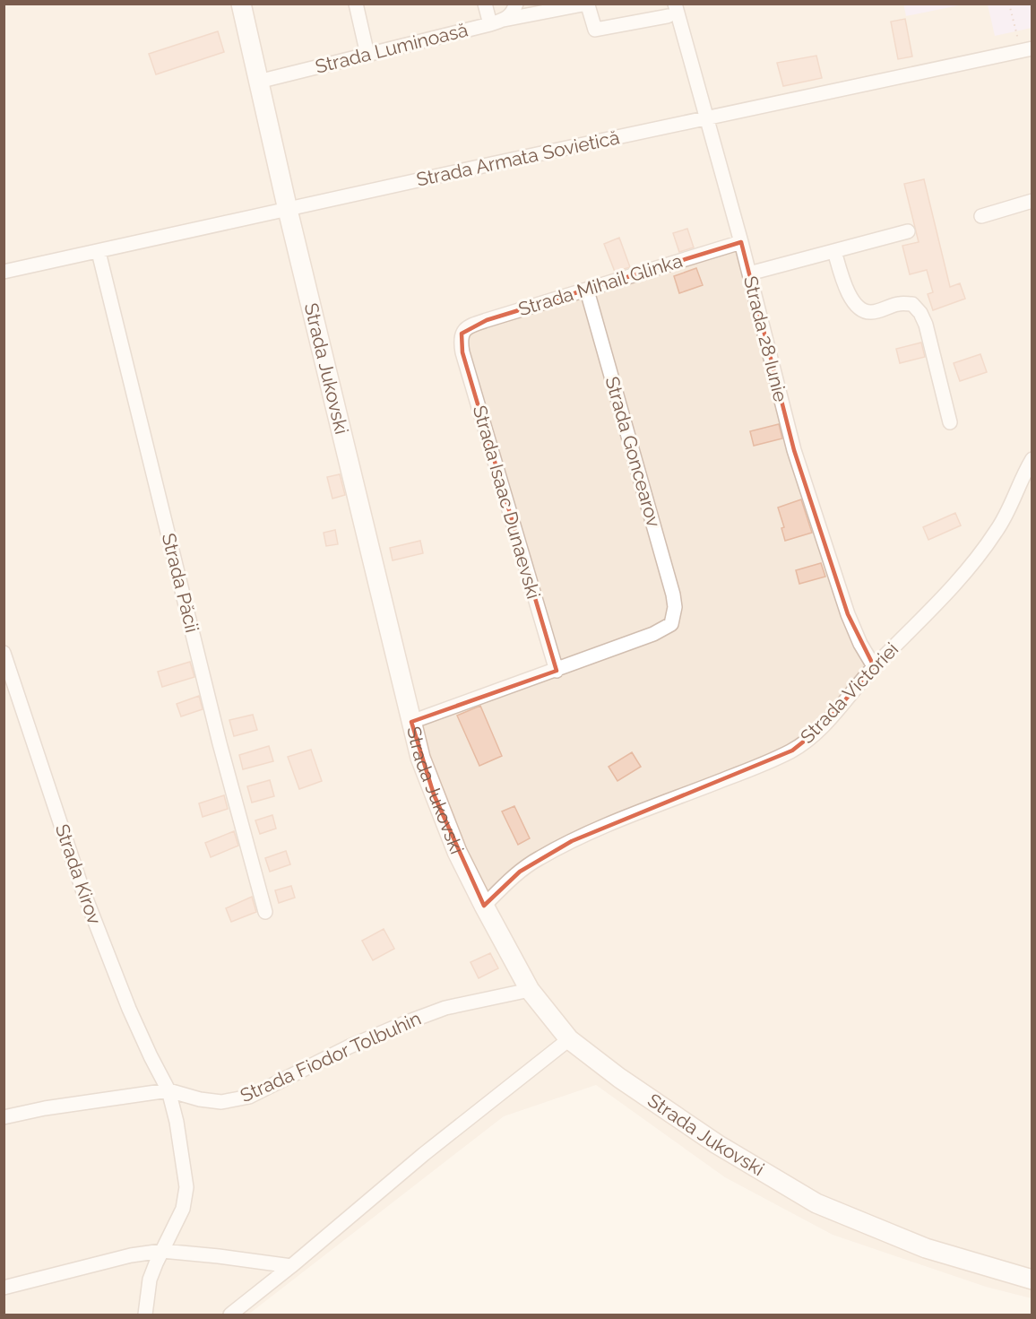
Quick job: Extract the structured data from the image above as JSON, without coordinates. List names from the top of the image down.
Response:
{
  "streets": {
    "main road": ["Strada Jukovski"],
    "street": [
      "Strada Luminoasă",
      "Strada Armata Sovietică",
      "Strada Mihail Glinka",
      "Strada 28 Iunie",
      "Strada Goncearov",
      "Strada Isaac Dunaevski",
      "Strada Păcii",
      "Strada Victoriei",
      "Strada Kirov",
      "Strada Fiodor Tolbuhin"
    ]
  },
  "crossings": [
    ["Strada Luminoasă", "Strada Jukovski"],
    ["Strada Armata Sovietică", "Strada 28 Iunie"],
    ["Strada Armata Sovietică", "Strada Jukovski"],
    ["Strada Armata Sovietică", "Strada Păcii"],
    ["Strada Mihail Glinka", "Strada 28 Iunie"],
    ["Strada Mihail Glinka", "Strada Goncearov"],
    ["Strada Mihail Glinka", "Strada Isaac Dunaevski"],
    ["Strada 28 Iunie", "Strada Victoriei"],
    ["Strada Jukovski", "Strada Victoriei"],
    ["Strada Jukovski", "Strada Fiodor Tolbuhin"],
    ["Strada Goncearov", "Strada Isaac Dunaevski"],
    ["Strada Kirov", "Strada Fiodor Tolbuhin"]
  ]
}
